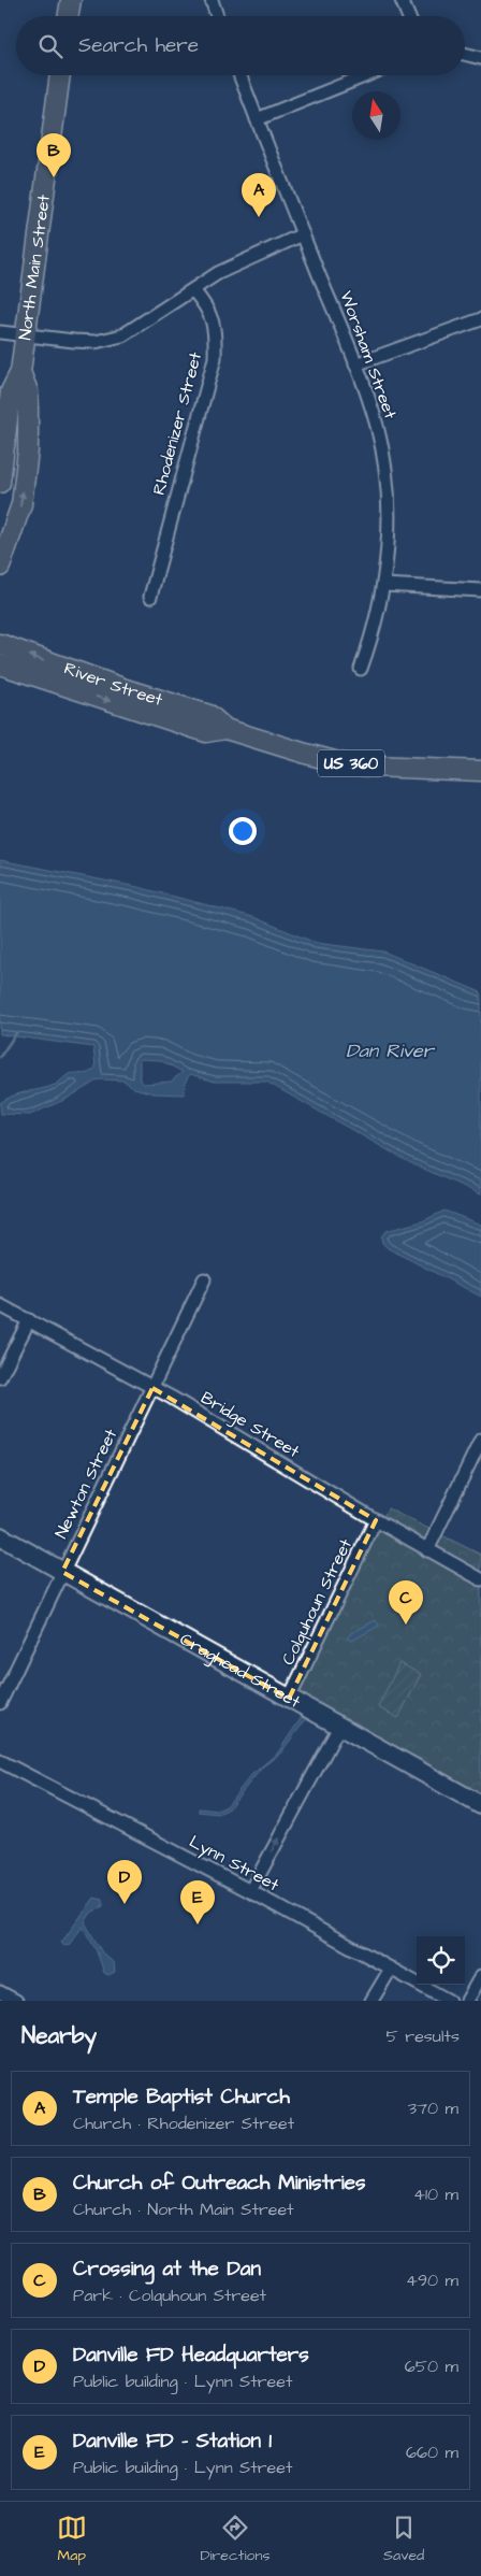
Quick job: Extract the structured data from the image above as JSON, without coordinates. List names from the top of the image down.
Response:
{
  "streets": {
    "main road": [
      "North Main Street",
      "River Street",
      "US 360",
      "Craghead Street"
    ],
    "street": [
      "Worsham Street",
      "Rhodenizer Street",
      "Bridge Street",
      "Newton Street",
      "Colquhoun Street",
      "Lynn Street"
    ]
  },
  "crossings": [
    ["Bridge Street", "Newton Street"],
    ["Bridge Street", "Colquhoun Street"],
    ["Newton Street", "Craghead Street"],
    ["Colquhoun Street", "Craghead Street"]
  ],
  "water": ["Dan River"],
  "north": "top",
  "page": {
    "search": "Search here",
    "pins": [
      "B",
      "A",
      "C",
      "D",
      "E"
    ],
    "heading": ["Nearby", "5 results"],
    "list": [
      {
        "mark": "A",
        "name": "Temple Baptist Church",
        "note": "Church · Rhodenizer Street",
        "value": "370 m"
      },
      {
        "mark": "B",
        "name": "Church of Outreach Ministries",
        "note": "Church · North Main Street",
        "value": "410 m"
      },
      {
        "mark": "C",
        "name": "Crossing at the Dan",
        "note": "Park · Colquhoun Street",
        "value": "490 m"
      },
      {
        "mark": "D",
        "name": "Danville FD Headquarters",
        "note": "Public building · Lynn Street",
        "value": "650 m"
      },
      {
        "mark": "E",
        "name": "Danville FD - Station 1",
        "note": "Public building · Lynn Street",
        "value": "660 m"
      }
    ],
    "nav": ["Map", "Directions", "Saved"]
  }
}
